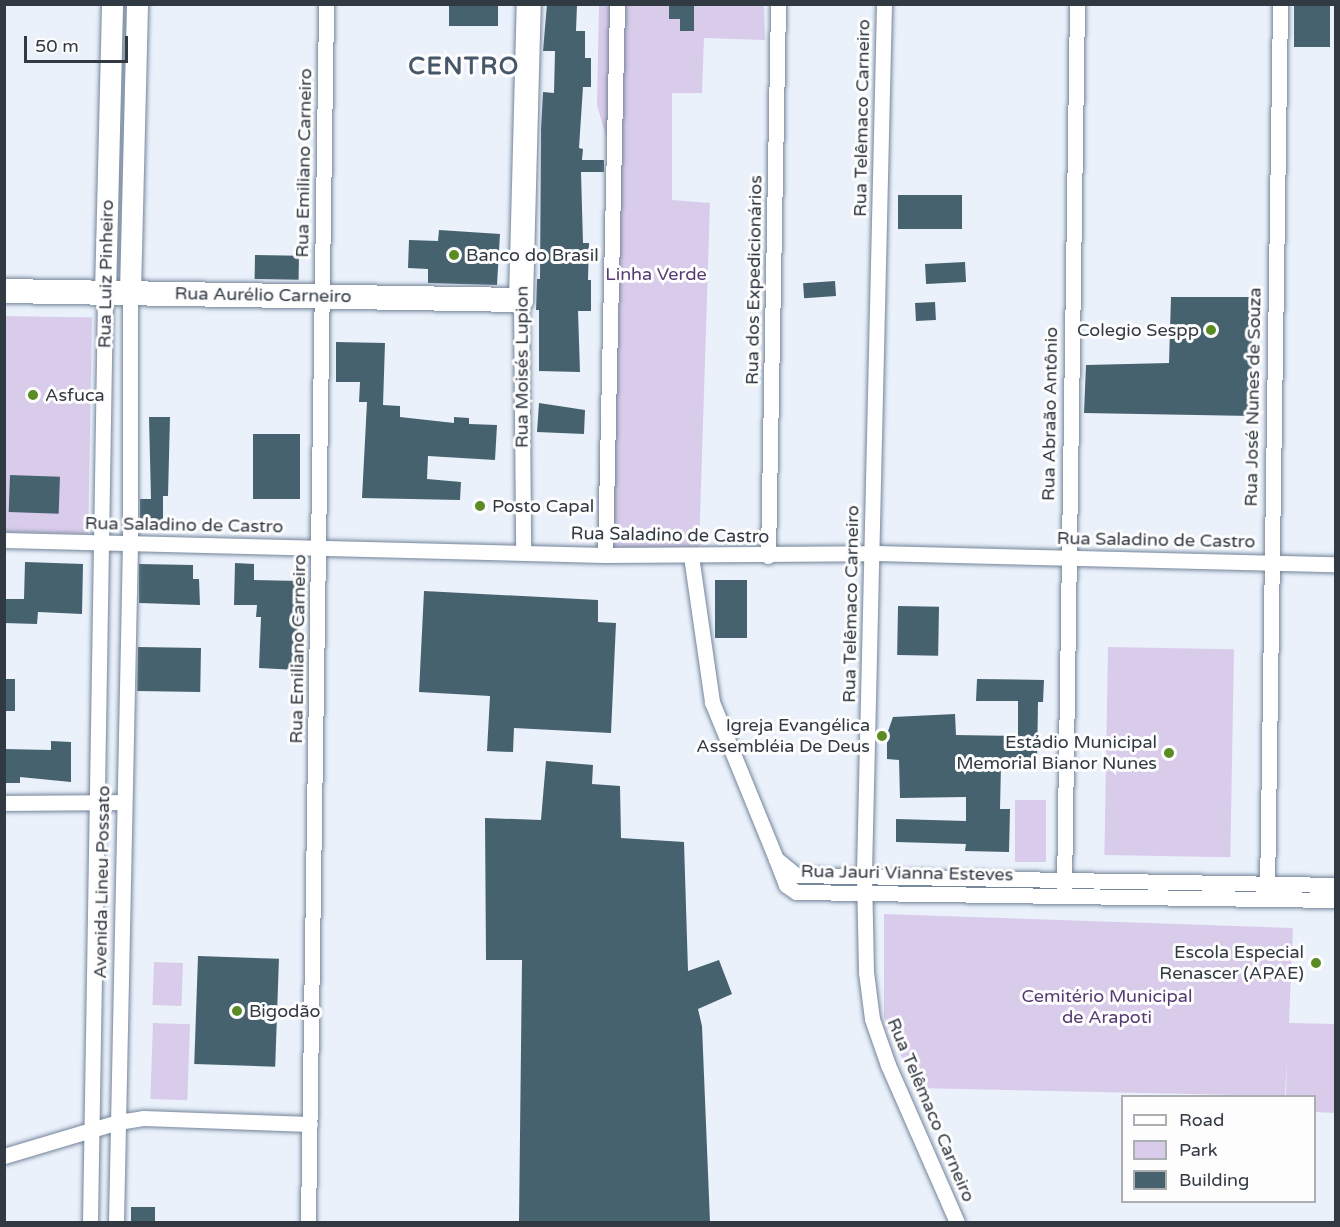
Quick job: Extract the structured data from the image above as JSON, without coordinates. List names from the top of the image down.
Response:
{
  "streets": {
    "main road": ["Rua Aurélio Carneiro", "Rua Moisés Lupion"],
    "street": [
      "Rua Telêmaco Carneiro",
      "Rua Emiliano Carneiro",
      "Rua Luiz Pinheiro",
      "Rua dos Expedicionários",
      "Rua José Nunes de Souza",
      "Rua Abraão Antônio",
      "Rua Saladino de Castro",
      "Rua Jauri Vianna Esteves",
      "Avenida Lineu Possato"
    ]
  },
  "crossings": [
    ["Rua Telêmaco Carneiro", "Rua Saladino de Castro"],
    ["Rua Telêmaco Carneiro", "Rua Jauri Vianna Esteves"],
    ["Rua Emiliano Carneiro", "Rua Aurélio Carneiro"],
    ["Rua Emiliano Carneiro", "Rua Saladino de Castro"],
    ["Rua Luiz Pinheiro", "Rua Aurélio Carneiro"],
    ["Rua Luiz Pinheiro", "Rua Saladino de Castro"],
    ["Rua Luiz Pinheiro", "Avenida Lineu Possato"],
    ["Rua dos Expedicionários", "Rua Saladino de Castro"],
    ["Rua Aurélio Carneiro", "Rua Moisés Lupion"],
    ["Rua Moisés Lupion", "Rua Saladino de Castro"],
    ["Rua José Nunes de Souza", "Rua Saladino de Castro"],
    ["Rua José Nunes de Souza", "Rua Jauri Vianna Esteves"],
    ["Rua Abraão Antônio", "Rua Saladino de Castro"],
    ["Rua Abraão Antônio", "Rua Jauri Vianna Esteves"],
    ["Rua Saladino de Castro", "Avenida Lineu Possato"]
  ],
  "districts": ["CENTRO"],
  "parks": ["Linha Verde", "Cemitério Municipal de Arapoti"],
  "places": [
    "Banco do Brasil",
    "Colegio Sespp",
    "Asfuca",
    "Posto Capal",
    "Igreja Evangélica Assembléia De Deus",
    "Estádio Municipal Memorial Bianor Nunes",
    "Escola Especial Renascer (APAE)",
    "Bigodão"
  ],
  "legend": ["Road", "Park", "Building"],
  "scale_bar": "50 m"
}
